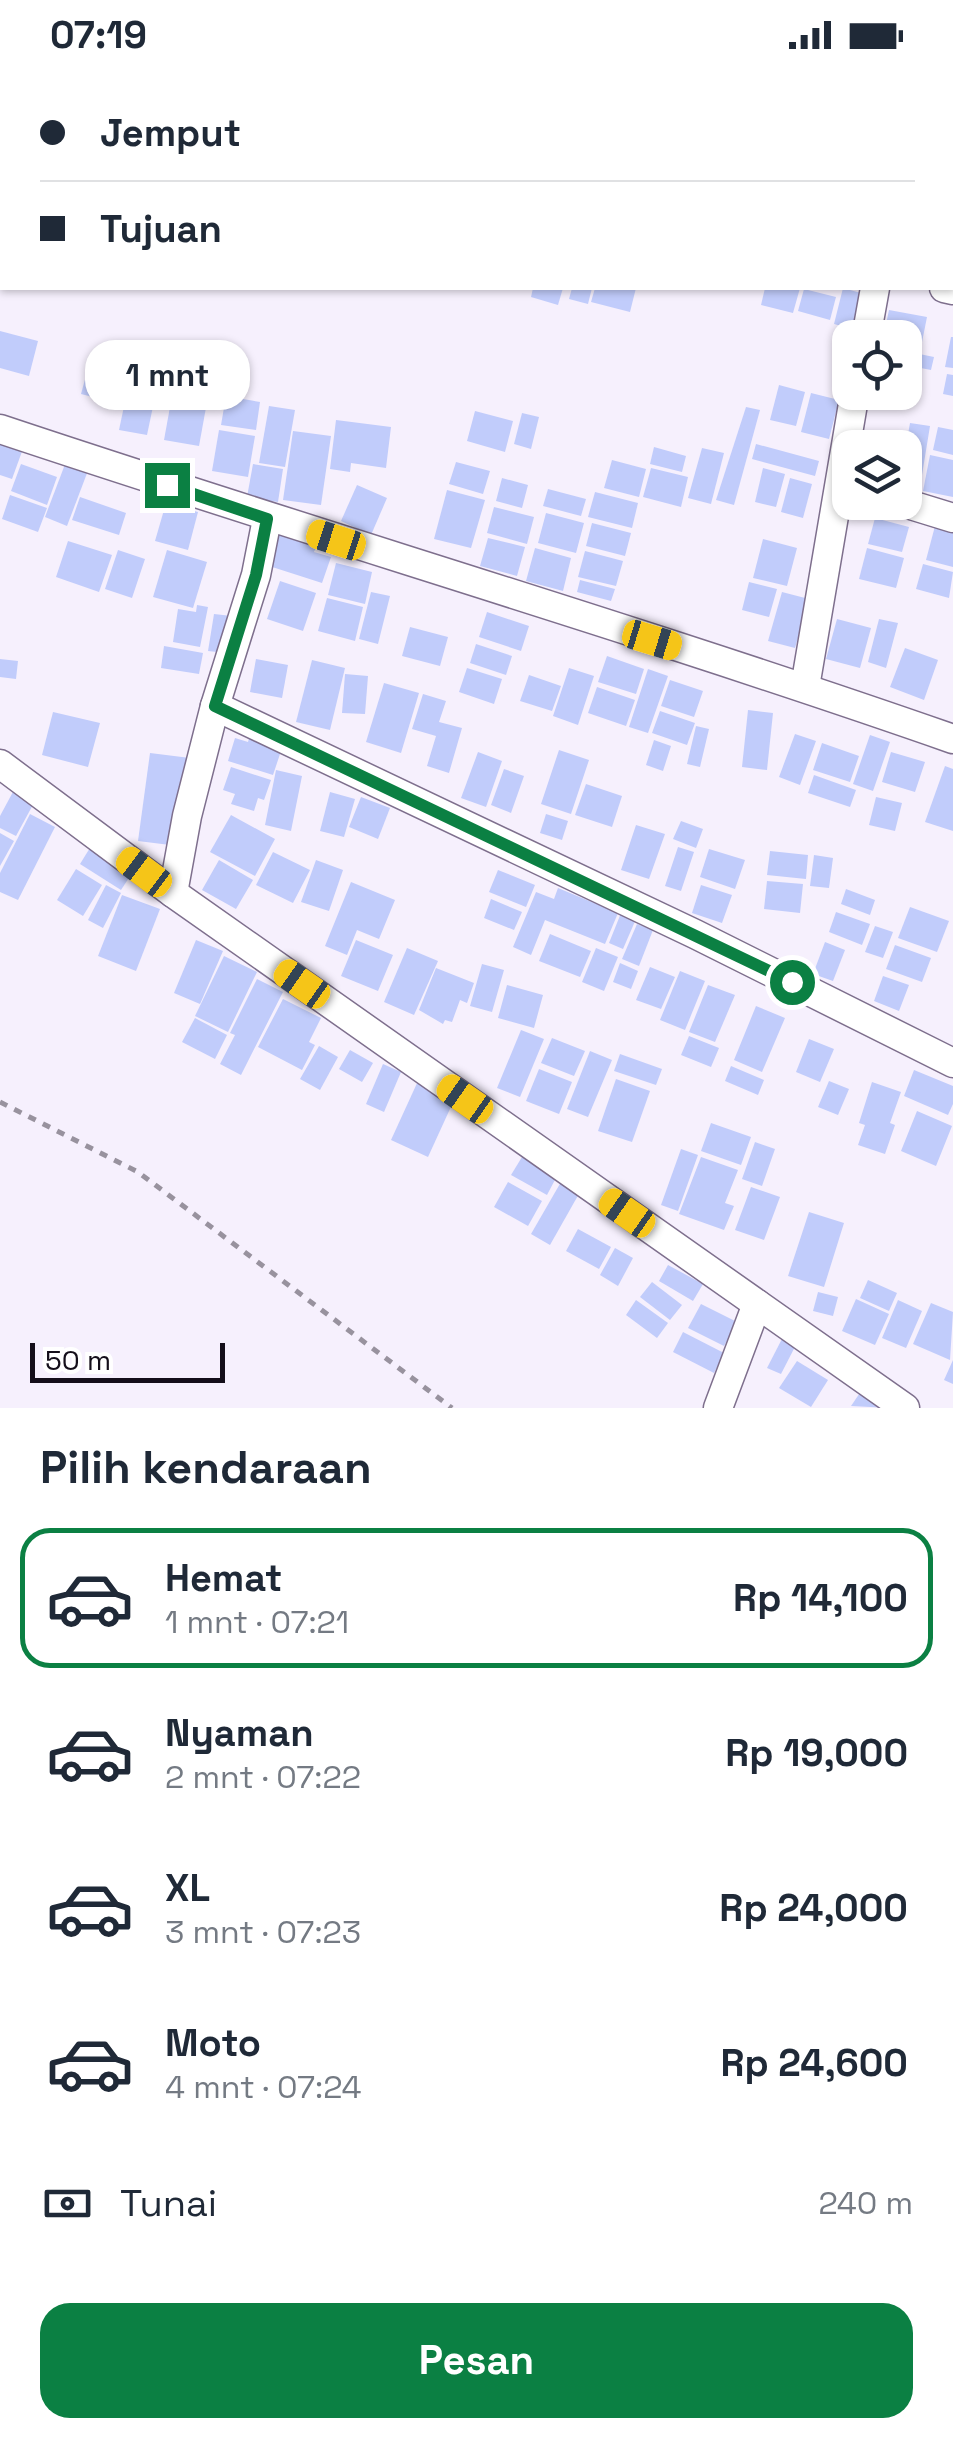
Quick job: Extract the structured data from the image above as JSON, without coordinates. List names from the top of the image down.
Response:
{
  "scale_bar": "50 m",
  "page": {
    "status": "07:19",
    "banner": ["Jemput", "Tujuan"],
    "bubble": "1 mnt",
    "scale": "50 m",
    "heading": "Pilih kendaraan",
    "list": [
      {
        "name": "Hemat",
        "note": "1 mnt · 07:21",
        "value": "Rp 14,100"
      },
      {
        "name": "Nyaman",
        "note": "2 mnt · 07:22",
        "value": "Rp 19,000"
      },
      {
        "name": "XL",
        "note": "3 mnt · 07:23",
        "value": "Rp 24,000"
      },
      {
        "name": "Moto",
        "note": "4 mnt · 07:24",
        "value": "Rp 24,600"
      }
    ],
    "pay": ["Tunai", "240 m"],
    "buttons": "Pesan"
  }
}
